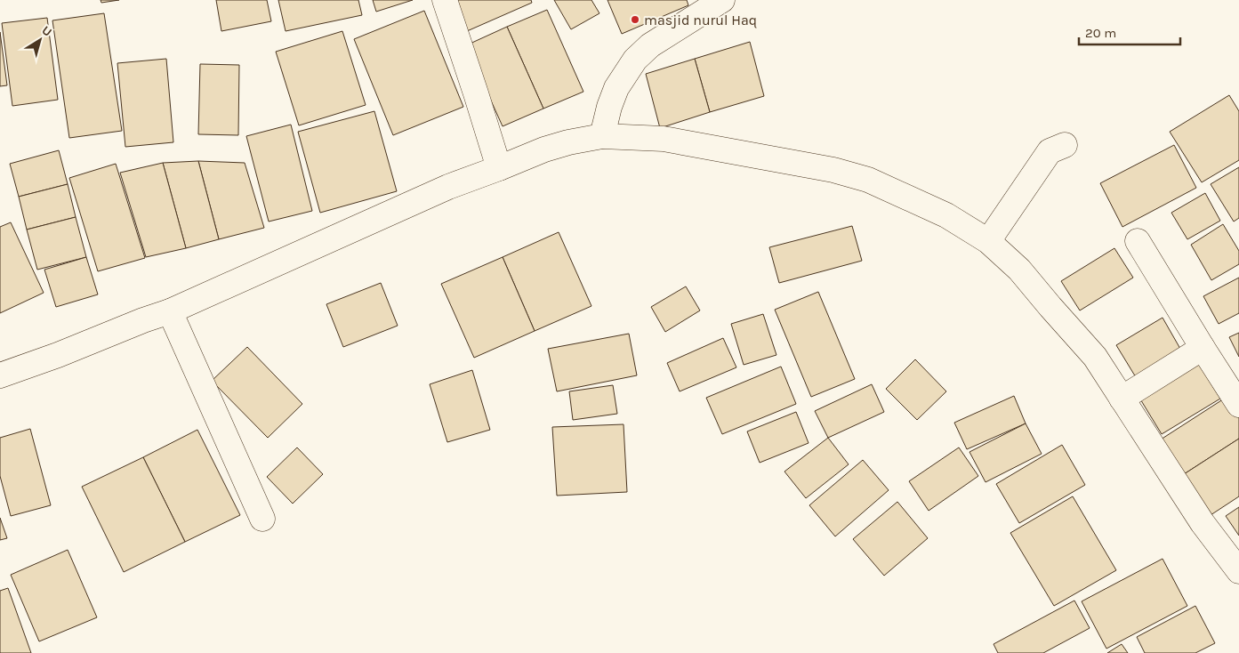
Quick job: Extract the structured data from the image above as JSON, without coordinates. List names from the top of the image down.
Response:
{
  "places": ["masjid nurul Haq"],
  "scale_bar": "20 m",
  "north": "top right"
}
